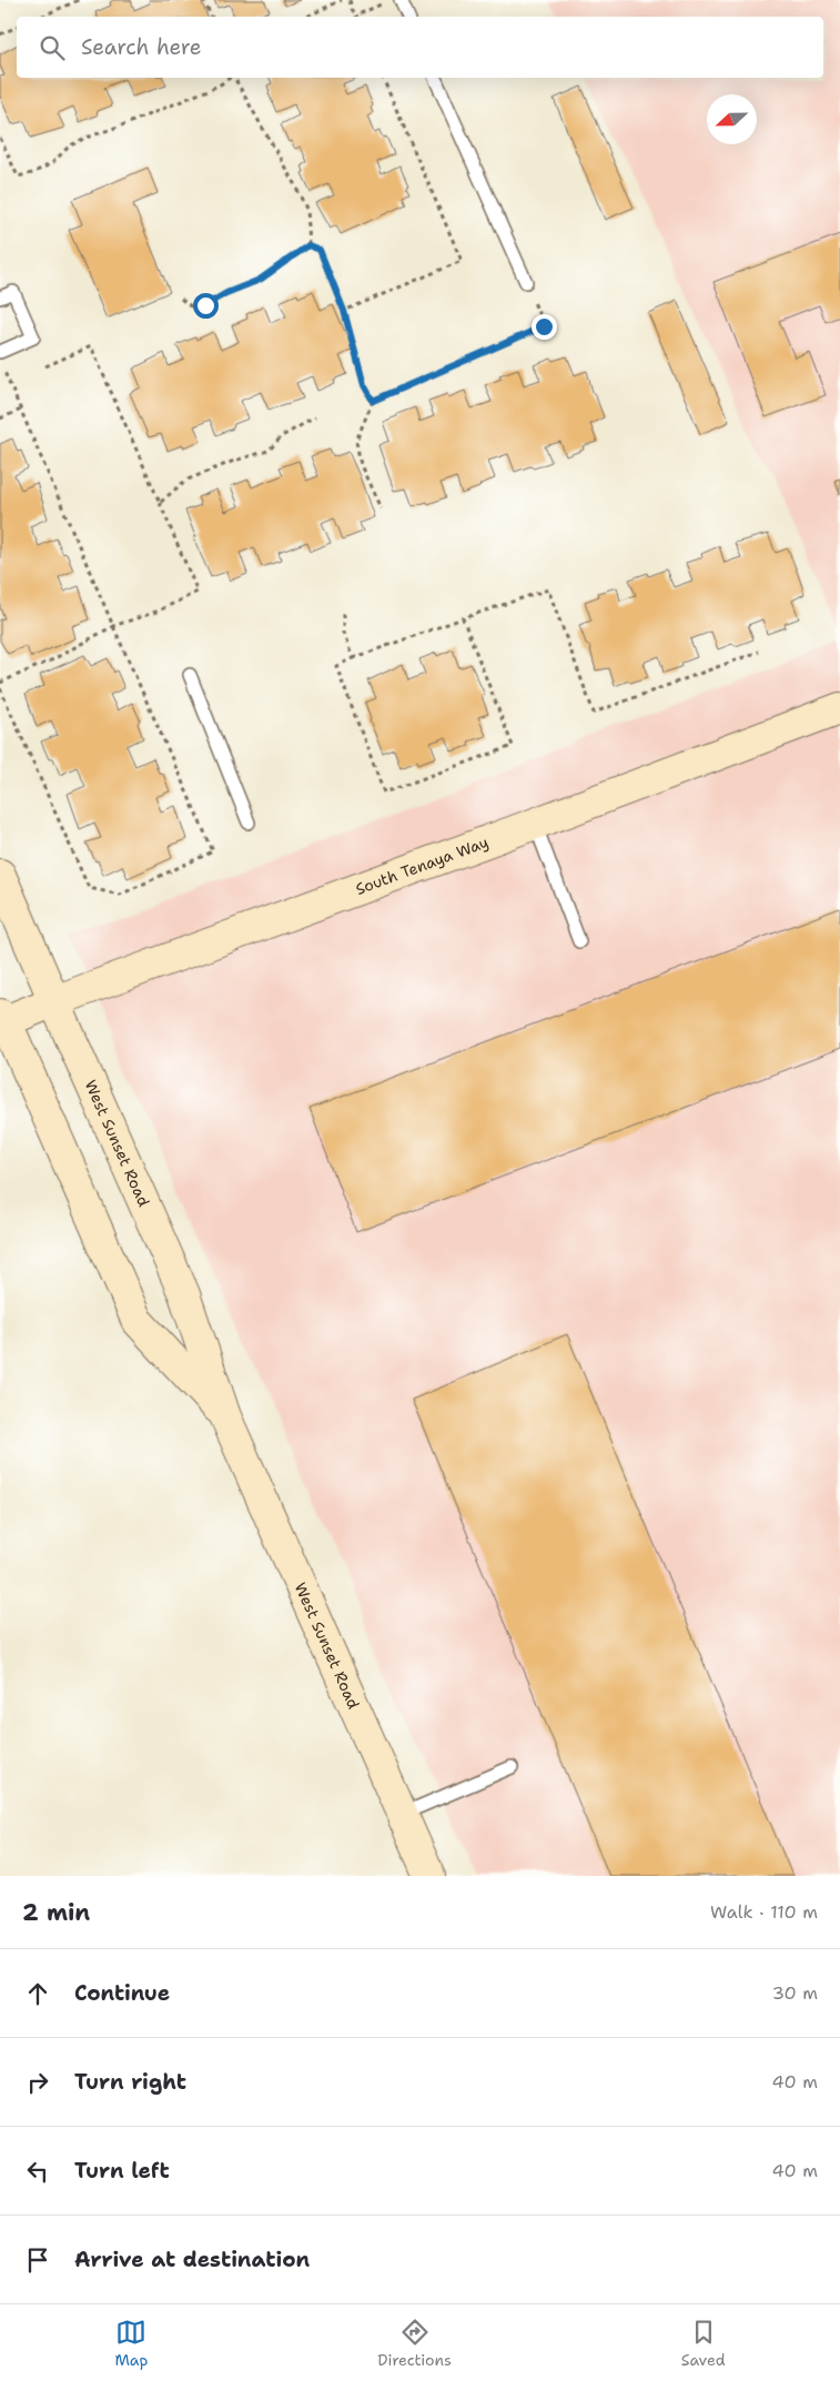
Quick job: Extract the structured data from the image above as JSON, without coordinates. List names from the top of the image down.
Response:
{
  "streets": {
    "main road": ["South Tenaya Way", "West Sunset Road"]
  },
  "crossings": [
    ["South Tenaya Way", "West Sunset Road"]
  ],
  "north": "left",
  "page": {
    "search": "Search here",
    "heading": ["2 min", "Walk · 110 m"],
    "list": [
      ["Continue", "30 m"],
      ["Turn right", "40 m"],
      ["Turn left", "40 m"],
      "Arrive at destination"
    ],
    "nav": ["Map", "Directions", "Saved"]
  }
}
